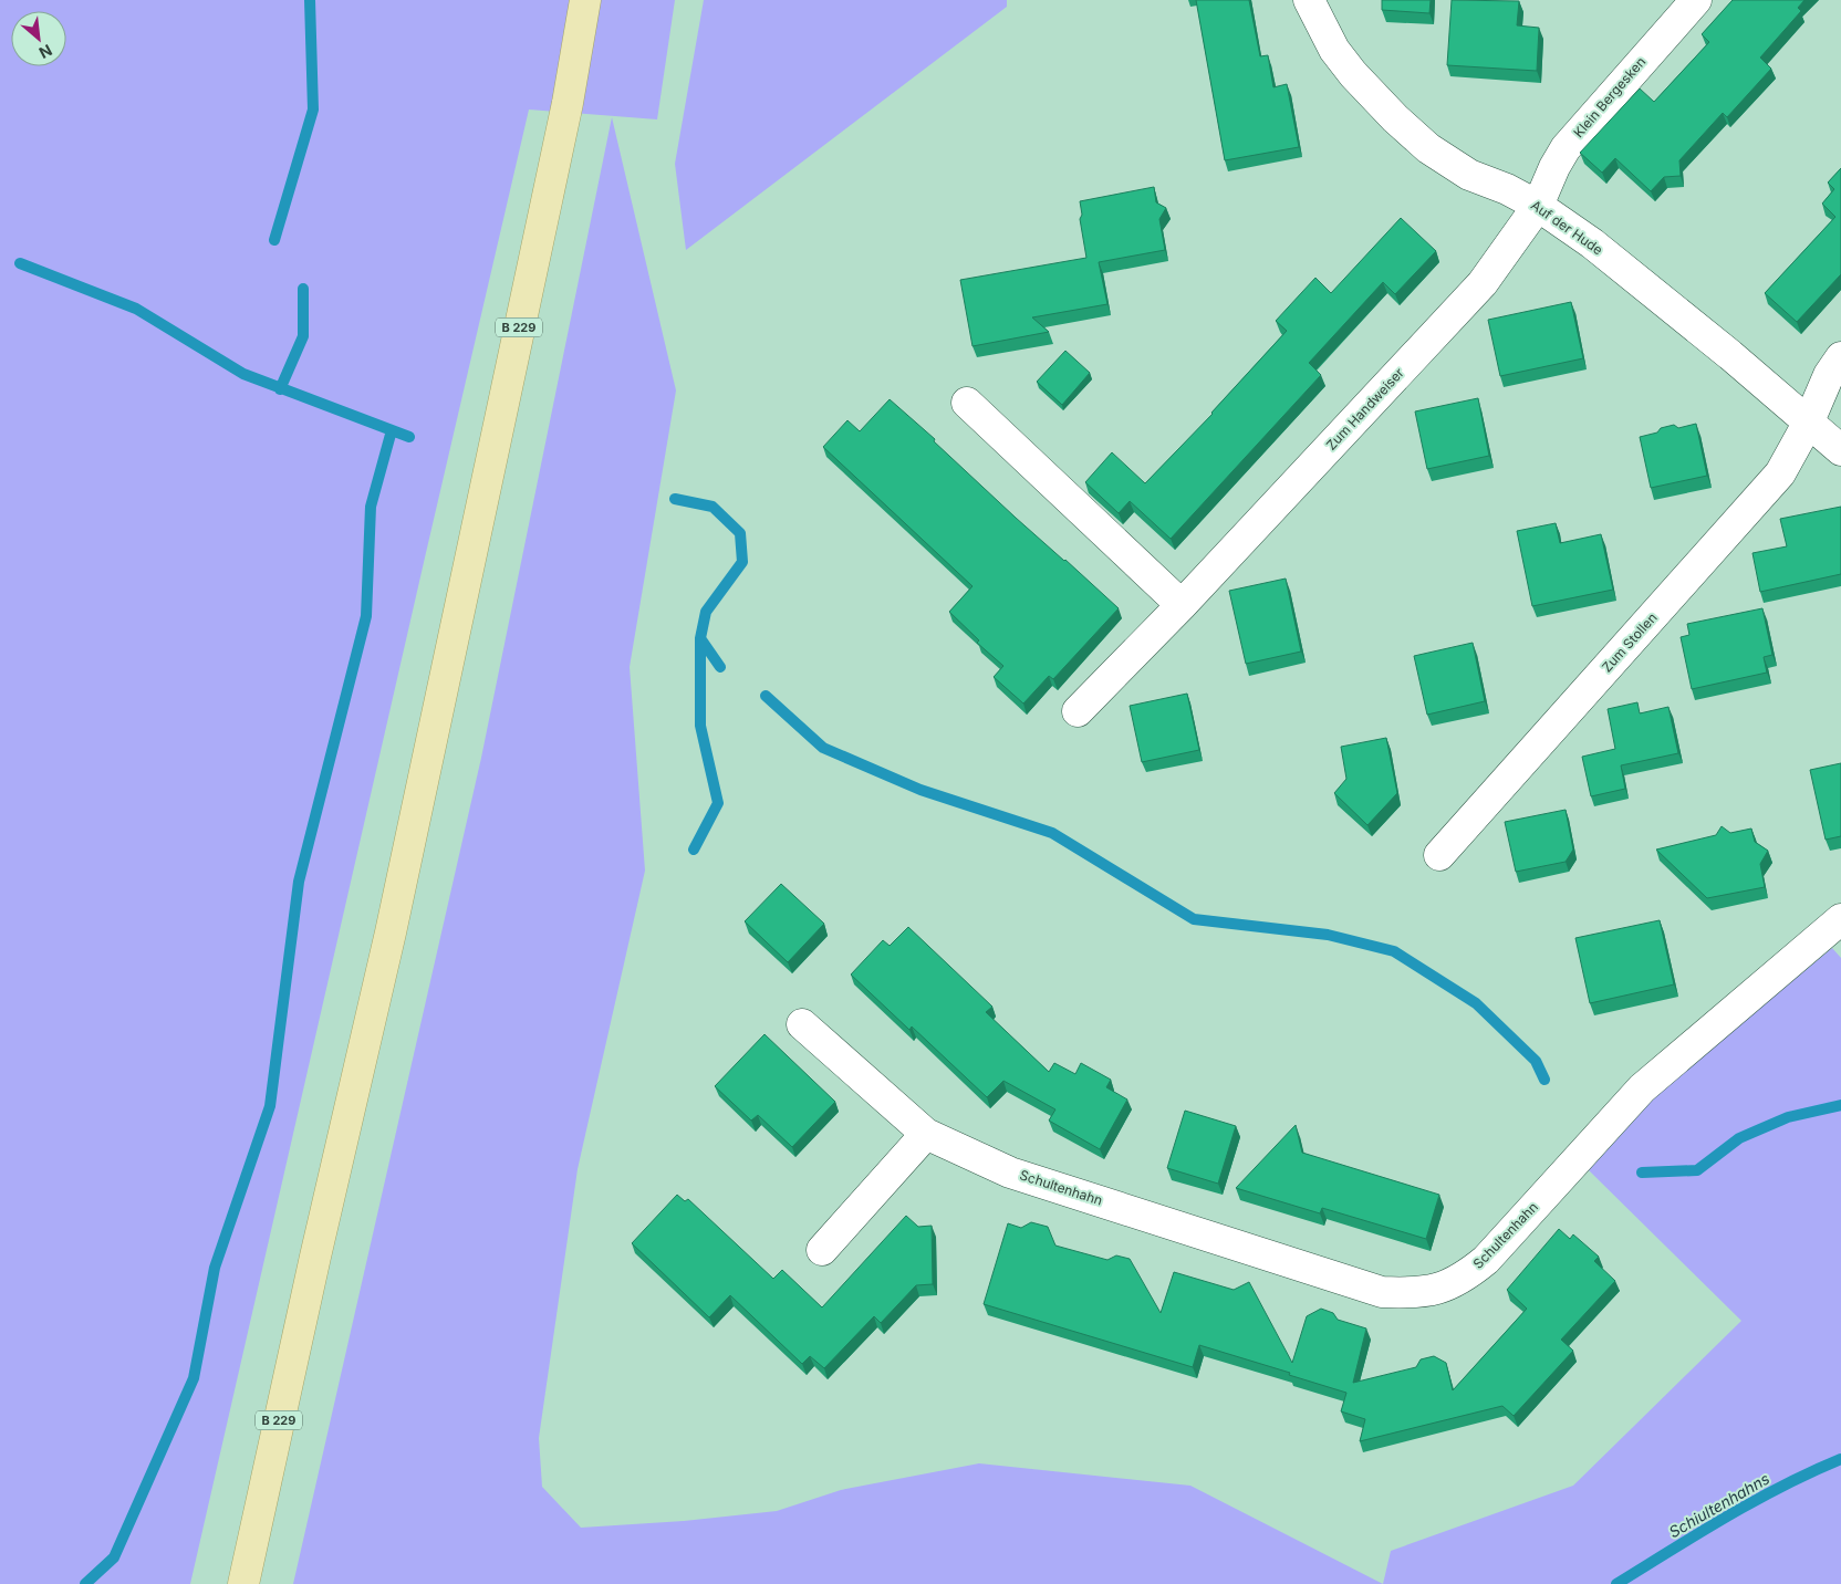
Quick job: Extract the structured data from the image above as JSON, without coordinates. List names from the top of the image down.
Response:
{
  "streets": {
    "main road": ["B 229"],
    "street": [
      "Klein Bergesken",
      "Auf der Hude",
      "Zum Handweiser",
      "Zum Stollen",
      "Schultenhahn"
    ]
  },
  "crossings": [
    ["Klein Bergesken", "Auf der Hude"],
    ["Klein Bergesken", "Zum Handweiser"],
    ["Auf der Hude", "Zum Handweiser"],
    ["Auf der Hude", "Zum Stollen"]
  ],
  "water": ["Schiultenhahns"],
  "north": "bottom right"
}
